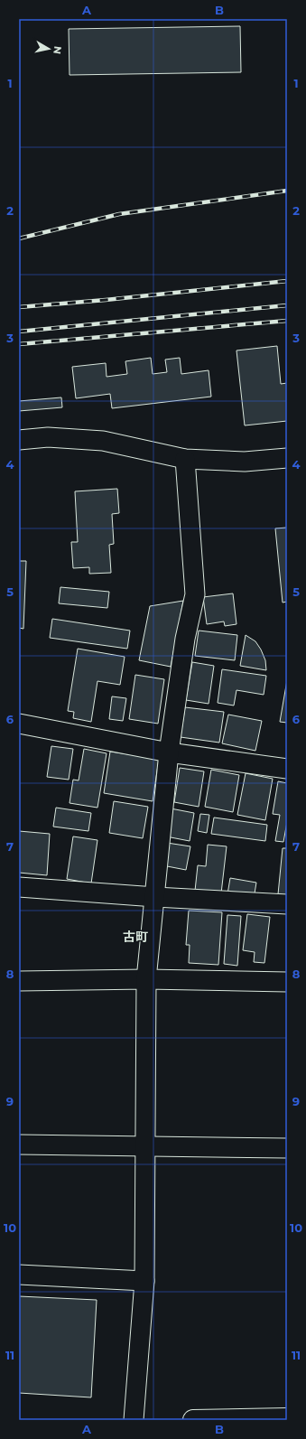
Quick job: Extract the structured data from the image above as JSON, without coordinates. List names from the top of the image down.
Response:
{
  "districts": ["古町"],
  "north": "right",
  "grid": {
    "columns": ["A", "B"],
    "rows": [
      "1",
      "2",
      "3",
      "4",
      "5",
      "6",
      "7",
      "8",
      "9",
      "10",
      "11"
    ]
  }
}
